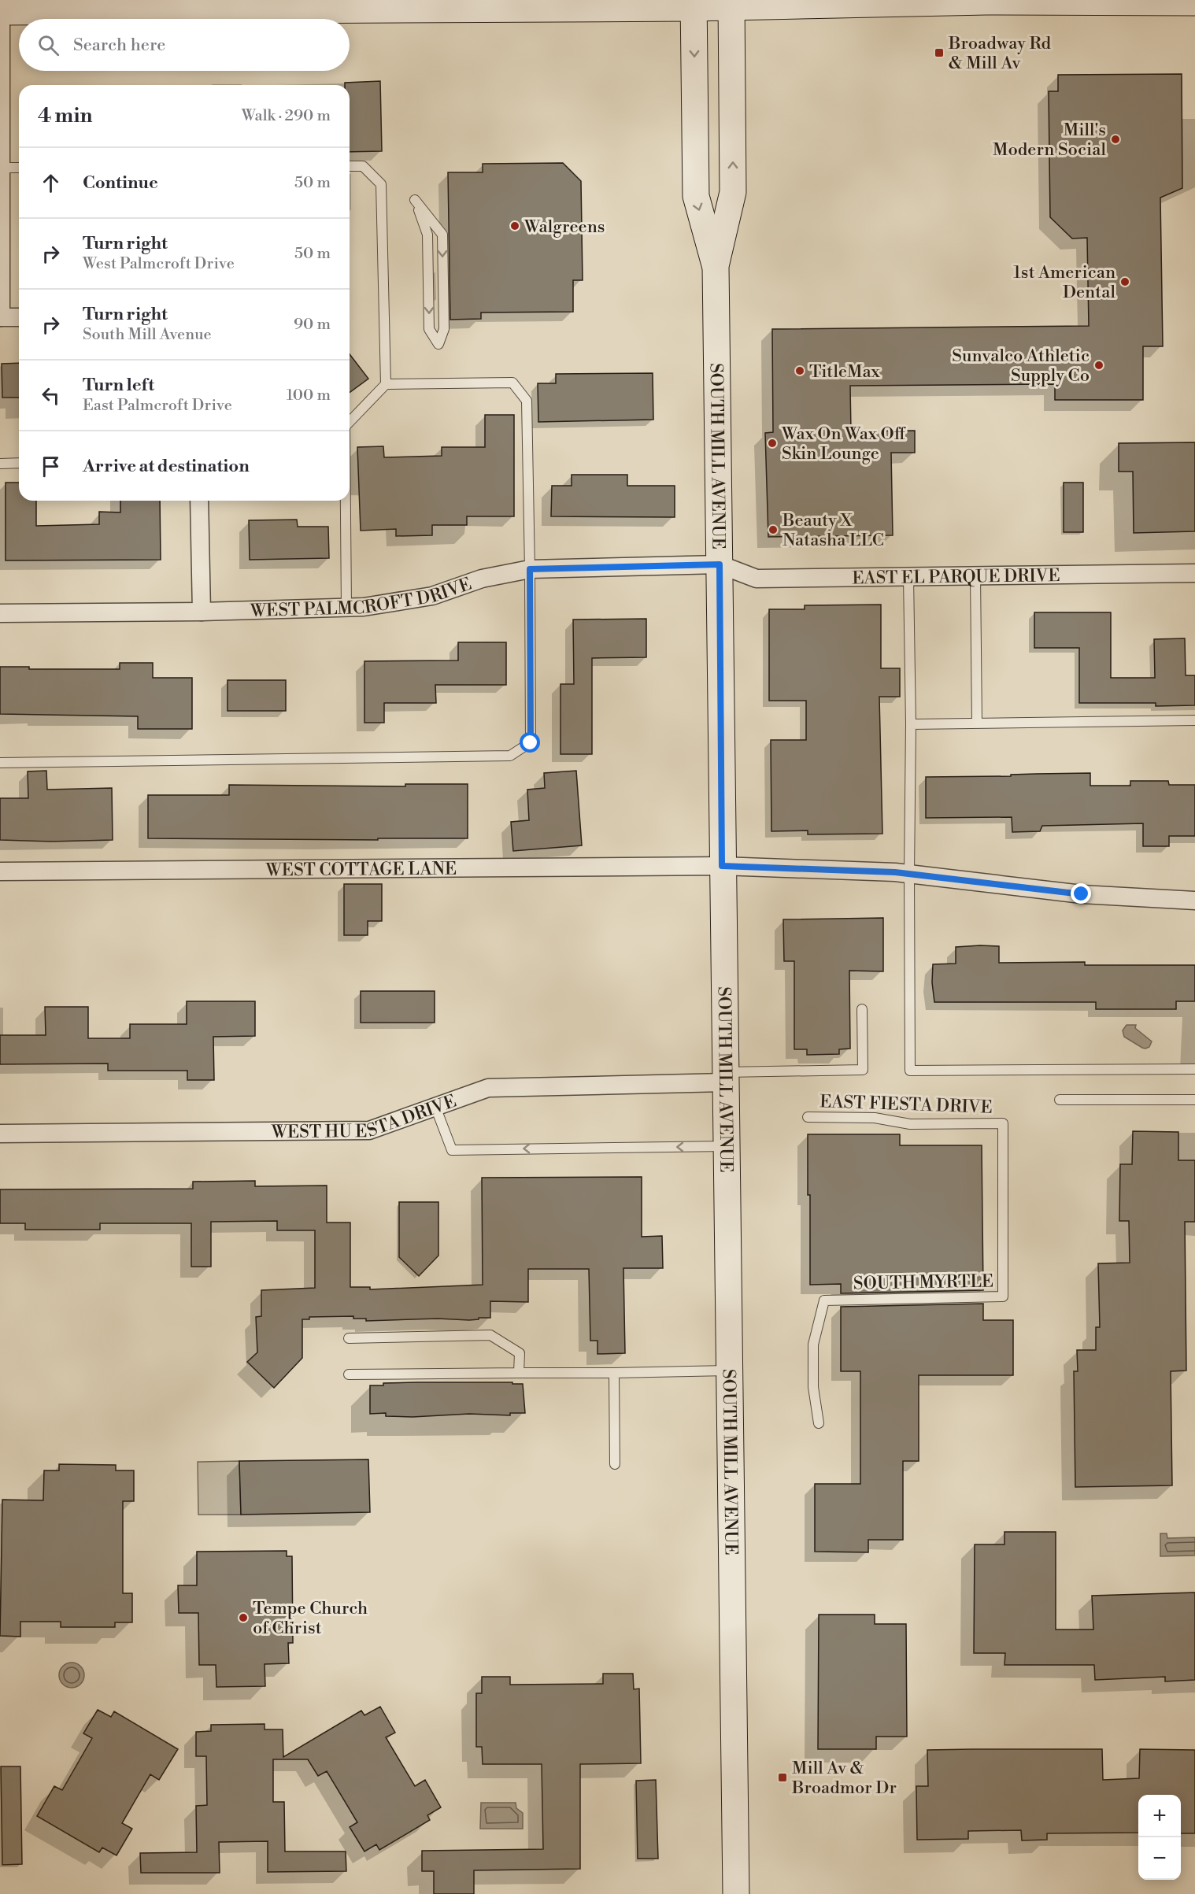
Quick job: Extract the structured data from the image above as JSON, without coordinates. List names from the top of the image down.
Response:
{
  "streets": {
    "main road": ["SOUTH MILL AVENUE"],
    "street": [
      "EAST EL PARQUE DRIVE",
      "WEST PALMCROFT DRIVE",
      "WEST COTTAGE LANE",
      "WEST HU ESTA DRIVE"
    ],
    "lane": ["EAST FIESTA DRIVE", "SOUTH MYRTLE"]
  },
  "crossings": [
    ["SOUTH MILL AVENUE", "EAST EL PARQUE DRIVE"],
    ["SOUTH MILL AVENUE", "WEST PALMCROFT DRIVE"],
    ["SOUTH MILL AVENUE", "WEST COTTAGE LANE"],
    ["SOUTH MILL AVENUE", "WEST HU ESTA DRIVE"],
    ["EAST EL PARQUE DRIVE", "WEST PALMCROFT DRIVE"],
    ["EAST FIESTA DRIVE", "SOUTH MYRTLE"]
  ],
  "places": {
    "transit": ["Broadway Rd & Mill Av", "Mill Av & Broadmor Dr"],
    "other": [
      "Mill's Modern Social",
      "Walgreens",
      "1st American Dental",
      "Sunvalco Athletic Supply Co",
      "TitleMax",
      "Wax On Wax Off Skin Lounge",
      "Beauty X Natasha LLC",
      "Tempe Church of Christ"
    ]
  },
  "page": {
    "search": "Search here",
    "heading": ["4 min", "Walk · 290 m"],
    "list": [
      ["Continue", "50 m"],
      ["Turn right", "West Palmcroft Drive", "50 m"],
      ["Turn right", "South Mill Avenue", "90 m"],
      ["Turn left", "East Palmcroft Drive", "100 m"],
      "Arrive at destination"
    ],
    "map_buttons": ["+", "−"]
  }
}
